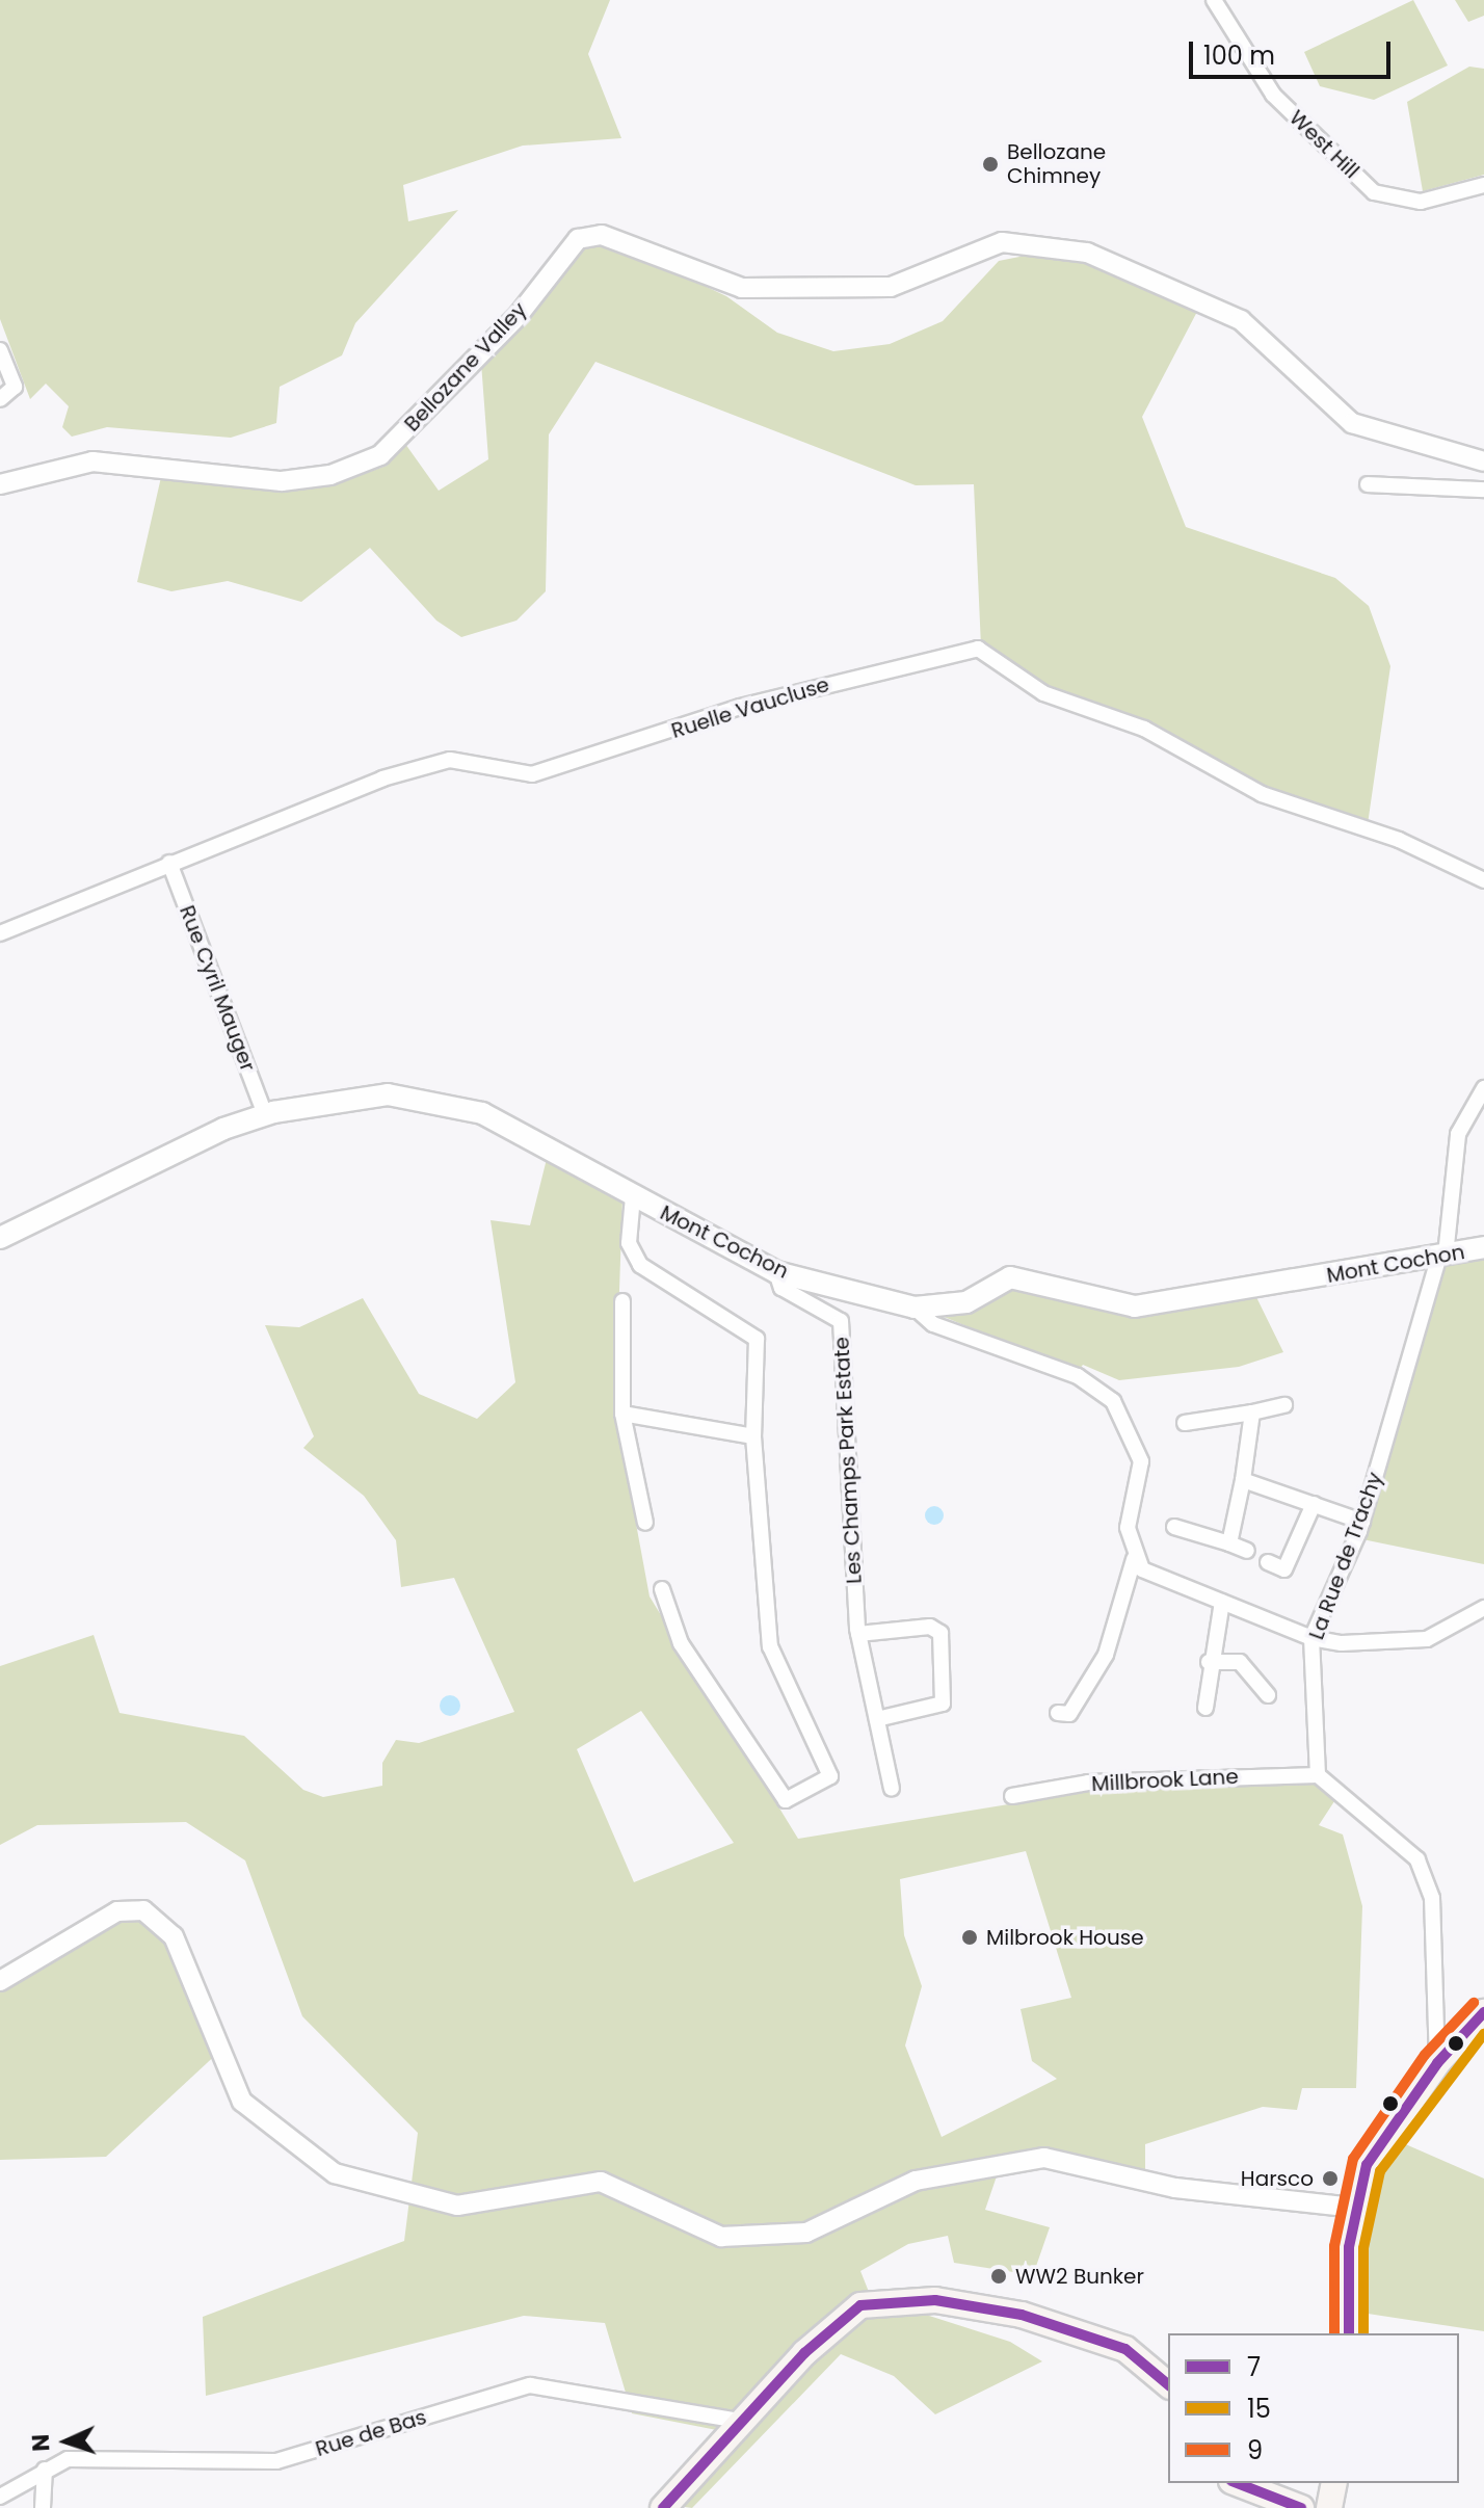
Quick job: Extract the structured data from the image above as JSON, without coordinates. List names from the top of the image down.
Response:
{
  "streets": {
    "main road": ["Mont Cochon"],
    "street": [
      "West Hill",
      "Bellozane Valley",
      "Ruelle Vaucluse",
      "Rue Cyril Mauger",
      "Les Champs Park Estate",
      "La Rue de Trachy",
      "Millbrook Lane",
      "Rue de Bas"
    ]
  },
  "crossings": [
    ["Ruelle Vaucluse", "Rue Cyril Mauger"],
    ["Rue Cyril Mauger", "Mont Cochon"],
    ["Mont Cochon", "Les Champs Park Estate"],
    ["Mont Cochon", "La Rue de Trachy"],
    ["La Rue de Trachy", "Millbrook Lane"]
  ],
  "places": [
    "Bellozane Chimney",
    "Milbrook House",
    "Harsco",
    "WW2 Bunker"
  ],
  "lines": ["transit line 9", "transit line 7", "transit line 15"],
  "legend": ["7", "15", "9"],
  "scale_bar": "100 m",
  "north": "left"
}
